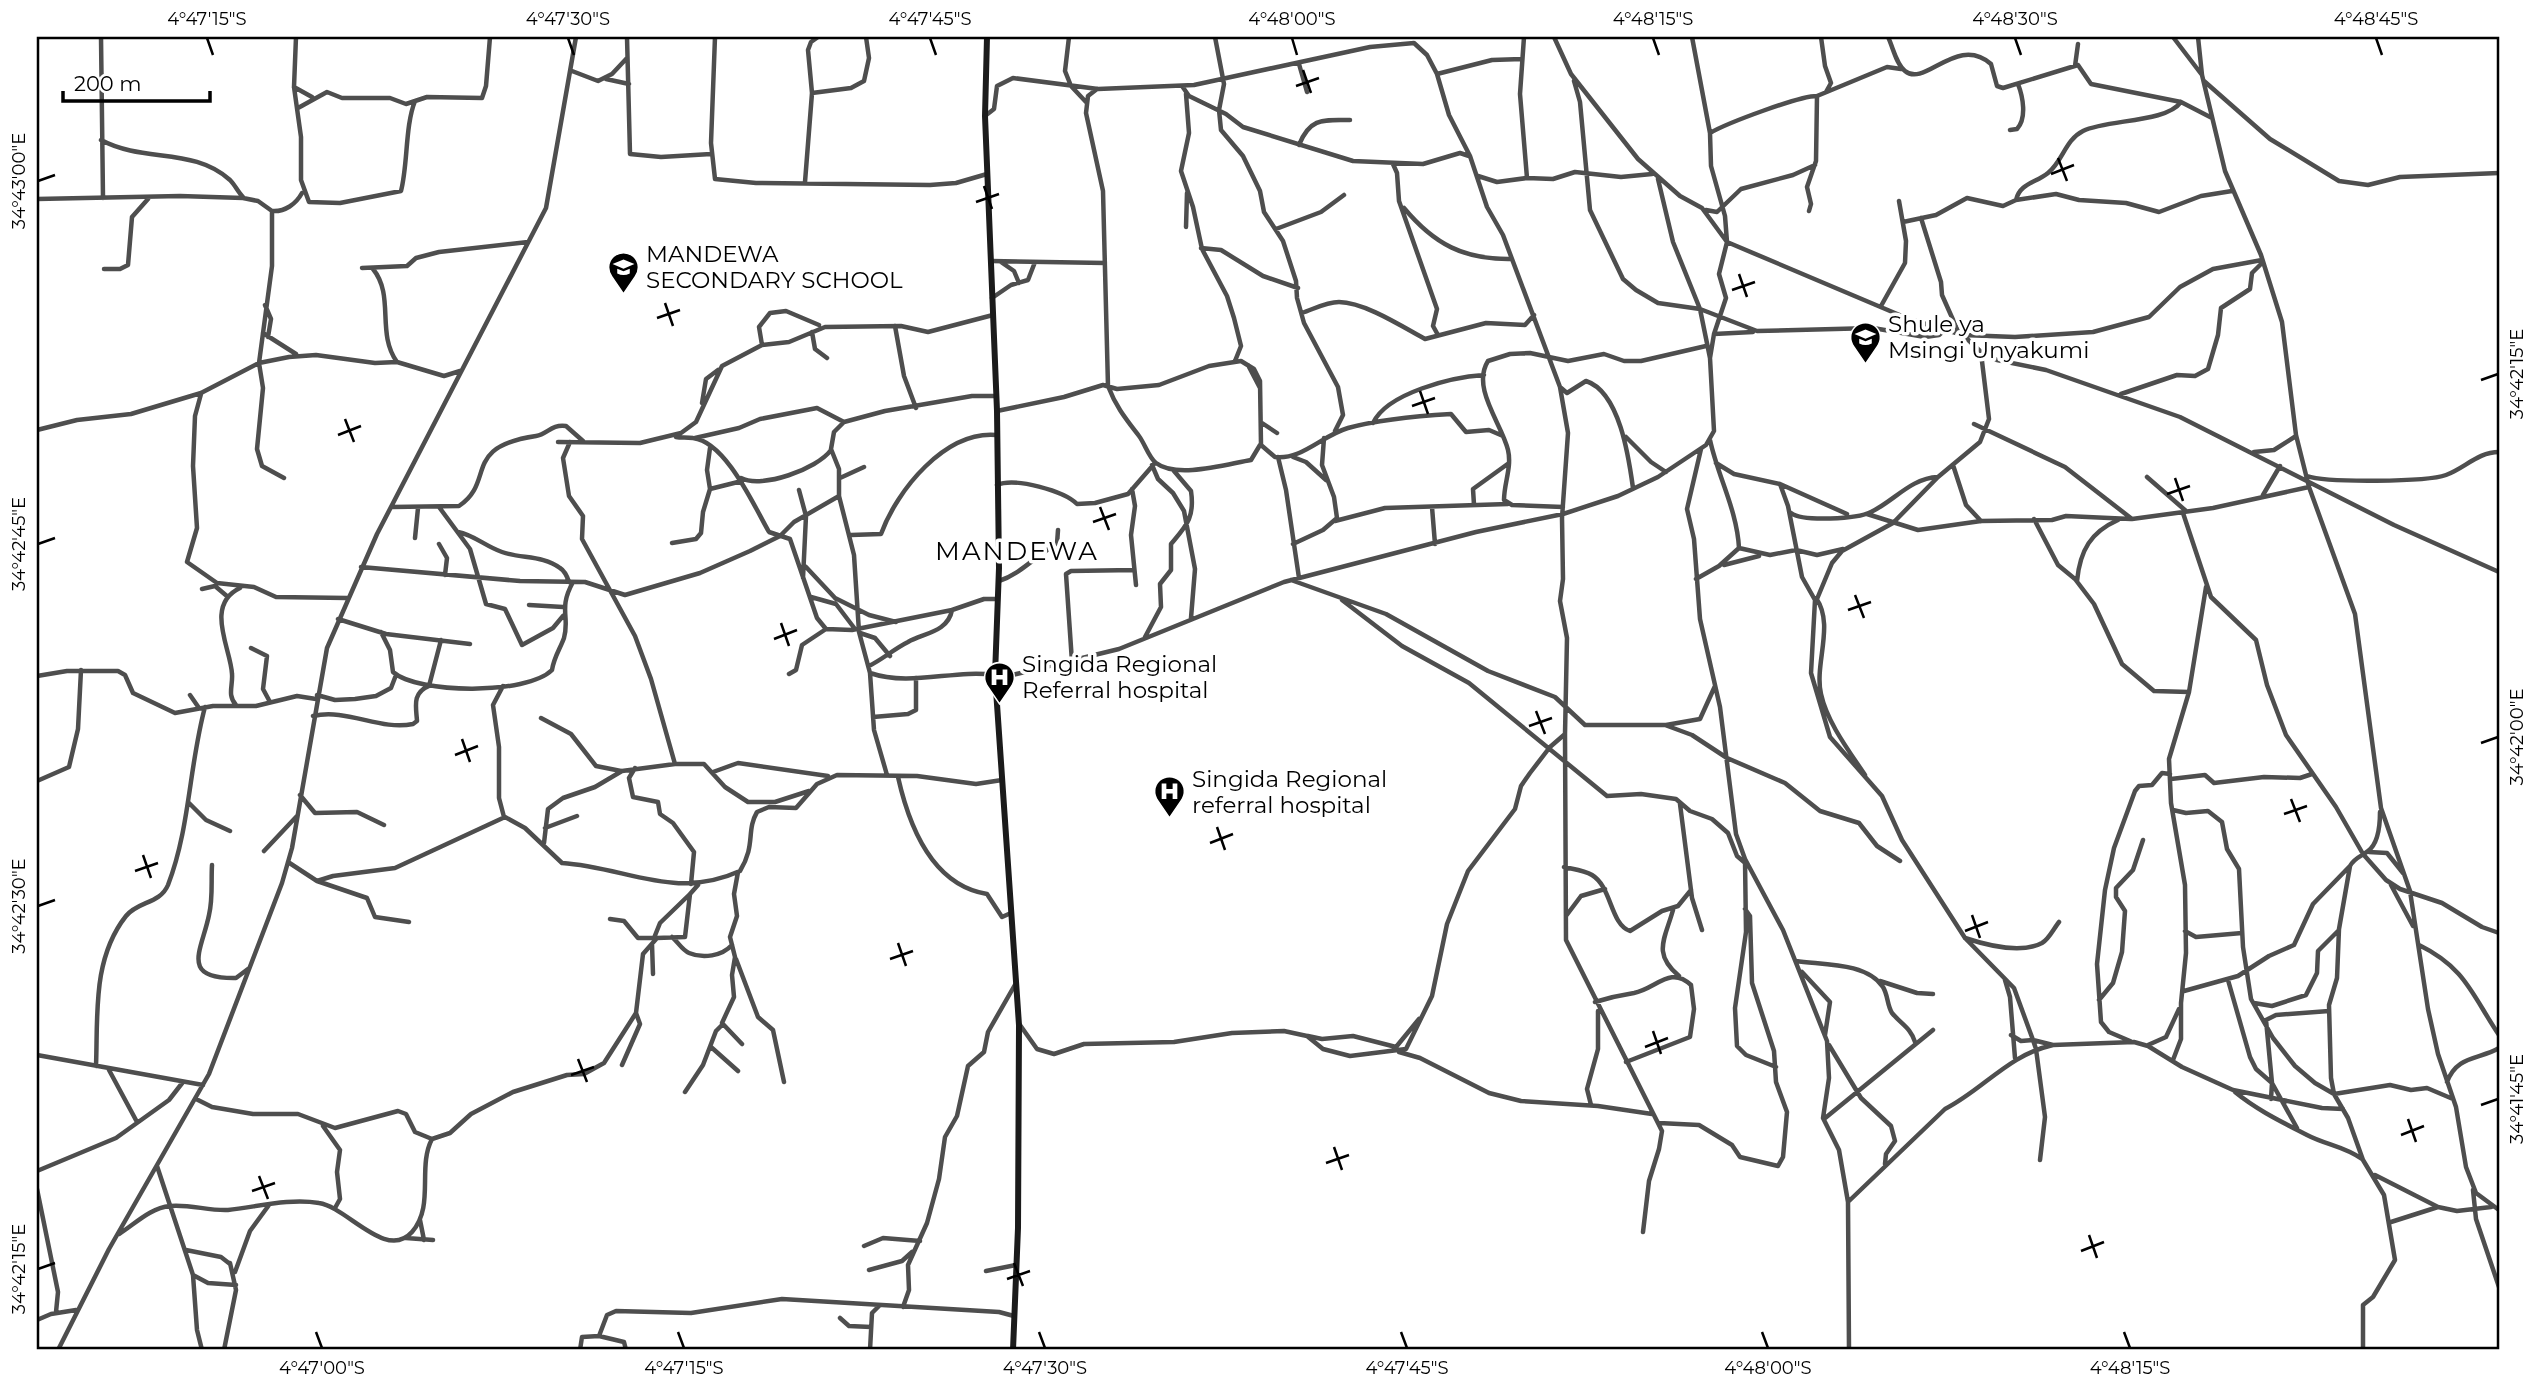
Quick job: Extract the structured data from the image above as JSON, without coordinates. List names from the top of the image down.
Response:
{
  "districts": ["MANDEWA"],
  "places": {
    "school or university": ["MANDEWA SECONDARY SCHOOL", "Shule ya Msingi Unyakumi"],
    "hospital": ["Singida Regional Referral hospital", "Singida Regional referral hospital"]
  },
  "scale_bar": "200 m",
  "coordinates": [
    "4°47'15\"S",
    "4°47'30\"S",
    "4°47'45\"S",
    "4°48'00\"S",
    "4°48'15\"S",
    "4°48'30\"S",
    "4°48'45\"S",
    "34°43'00\"E",
    "34°42'15\"E",
    "34°42'45\"E",
    "34°42'00\"E",
    "34°42'30\"E",
    "34°41'45\"E",
    "4°47'00\"S"
  ]
}
